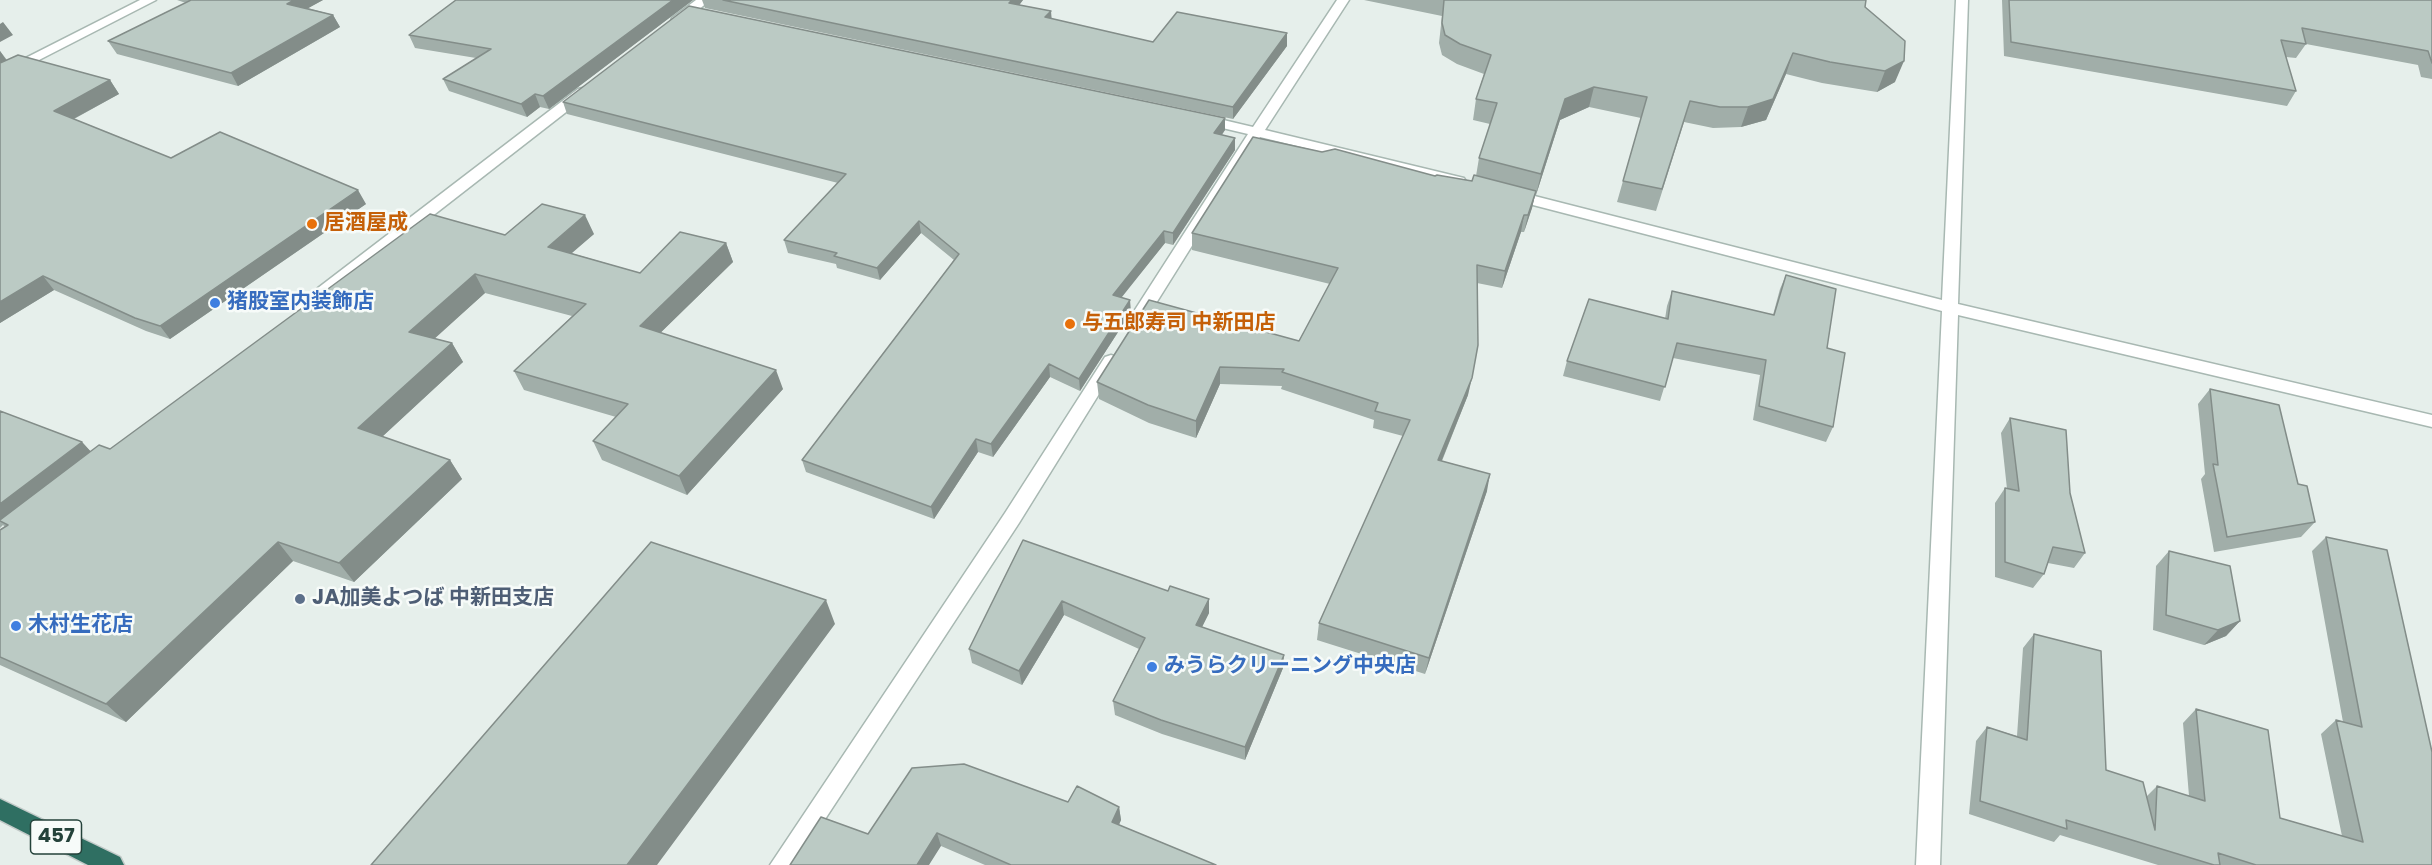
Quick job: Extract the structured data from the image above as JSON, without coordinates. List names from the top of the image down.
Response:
{
  "streets": {
    "highway": ["457"]
  },
  "places": [
    "居酒屋成",
    "猪股室内装飾店",
    "与五郎寿司 中新田店",
    "JA加美よつば 中新田支店",
    "木村生花店",
    "みうらクリーニング中央店"
  ]
}
